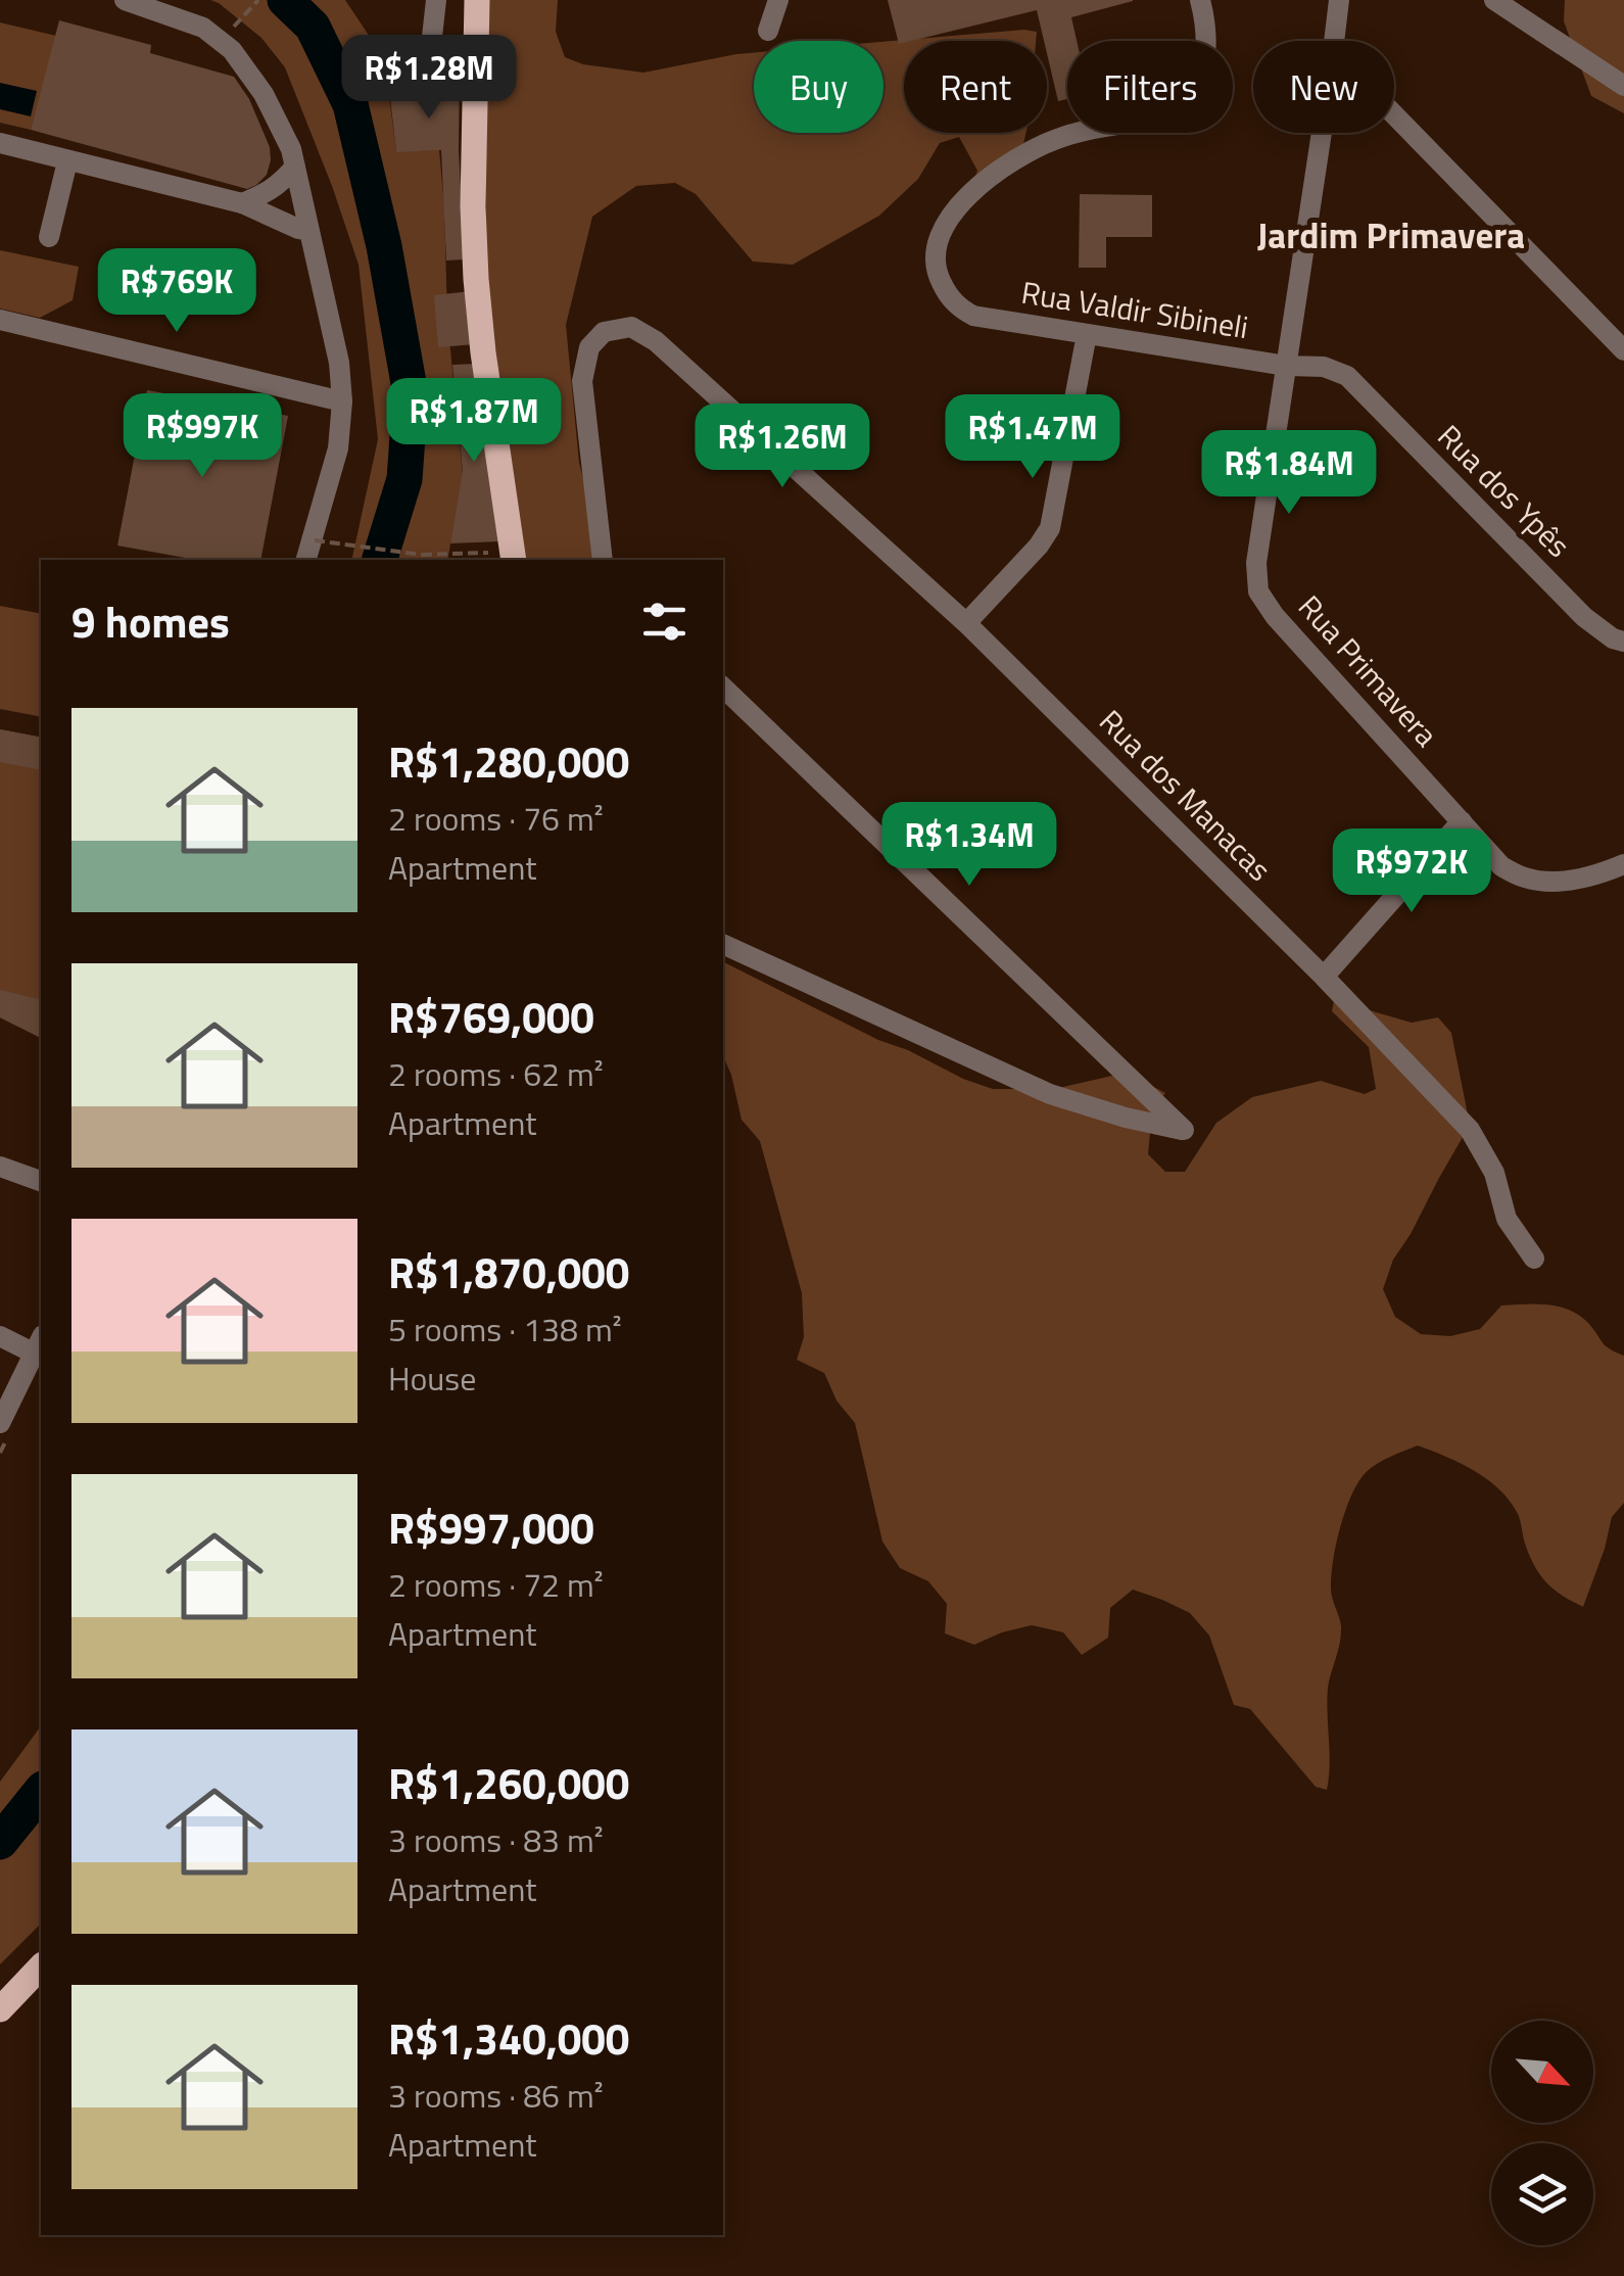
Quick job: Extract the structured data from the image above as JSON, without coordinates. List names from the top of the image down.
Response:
{
  "streets": {
    "street": [
      "Rua Valdir Sibineli",
      "Rua dos Ypês",
      "Rua Primavera",
      "Rua dos Manacas"
    ]
  },
  "crossings": [
    ["Rua Valdir Sibineli", "Rua dos Ypês"],
    ["Rua Valdir Sibineli", "Rua Primavera"],
    ["Rua dos Ypês", "Rua Primavera"]
  ],
  "districts": ["Jardim Primavera"],
  "north": "bottom right",
  "page": {
    "price": [
      "R$1.28M",
      "R$769K",
      "R$1.87M",
      "R$997K",
      "R$1.47M",
      "R$1.26M",
      "R$1.84M",
      "R$1.34M",
      "R$972K"
    ],
    "chip": [
      "Buy",
      "Rent",
      "Filters",
      "New"
    ],
    "heading": "9 homes",
    "list": [
      {
        "name": "R$1,280,000",
        "note": "2 rooms · 76 m² · Apartment"
      },
      {
        "name": "R$769,000",
        "note": "2 rooms · 62 m² · Apartment"
      },
      {
        "name": "R$1,870,000",
        "note": "5 rooms · 138 m² · House"
      },
      {
        "name": "R$997,000",
        "note": "2 rooms · 72 m² · Apartment"
      },
      {
        "name": "R$1,260,000",
        "note": "3 rooms · 83 m² · Apartment"
      },
      {
        "name": "R$1,340,000",
        "note": "3 rooms · 86 m² · Apartment"
      }
    ]
  }
}
